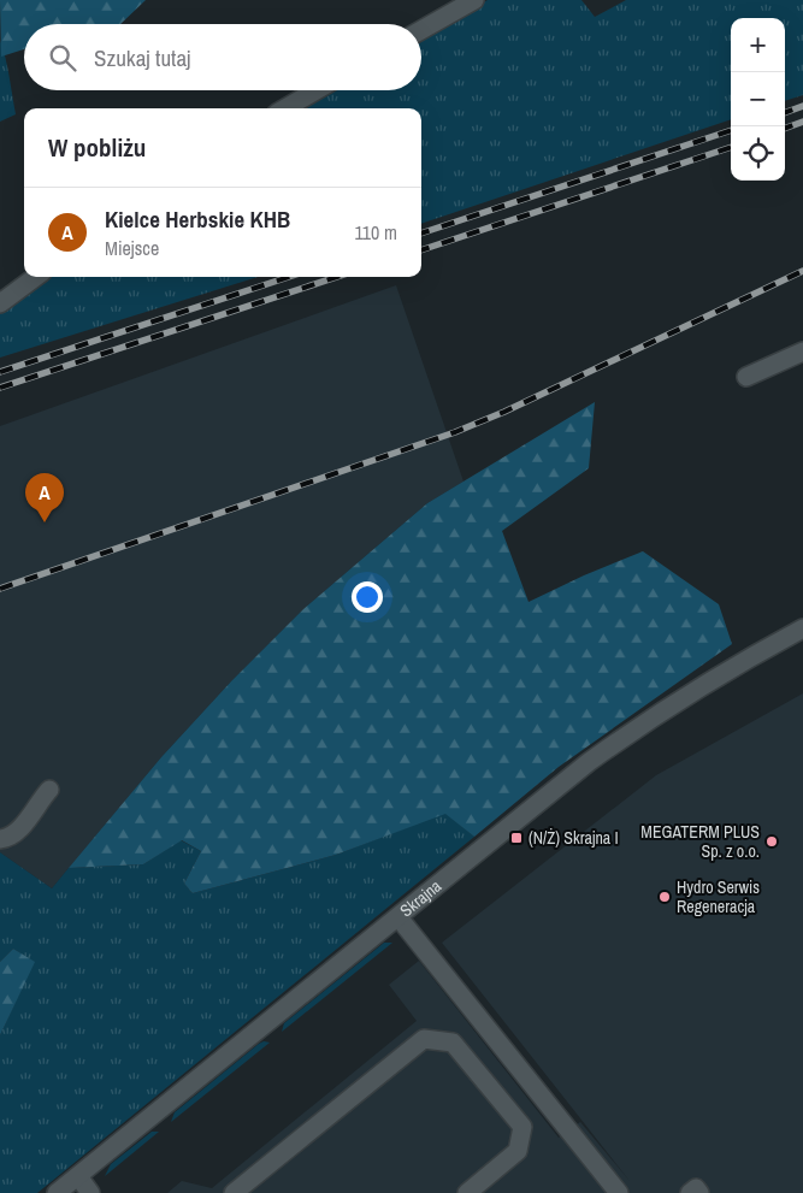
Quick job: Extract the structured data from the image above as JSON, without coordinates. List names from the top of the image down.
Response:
{
  "streets": {
    "street": ["Skrajna"]
  },
  "places": {
    "transit": ["(N/Ż) Skrajna I"],
    "other": ["MEGATERM PLUS Sp. z o.o.", "Hydro Serwis Regeneracja"]
  },
  "page": {
    "map_buttons": ["+", "−"],
    "search": "Szukaj tutaj",
    "heading": "W pobliżu",
    "list": [
      {
        "mark": "A",
        "name": "Kielce Herbskie KHB",
        "note": "Miejsce",
        "value": "110 m"
      }
    ],
    "pins": "A"
  }
}
